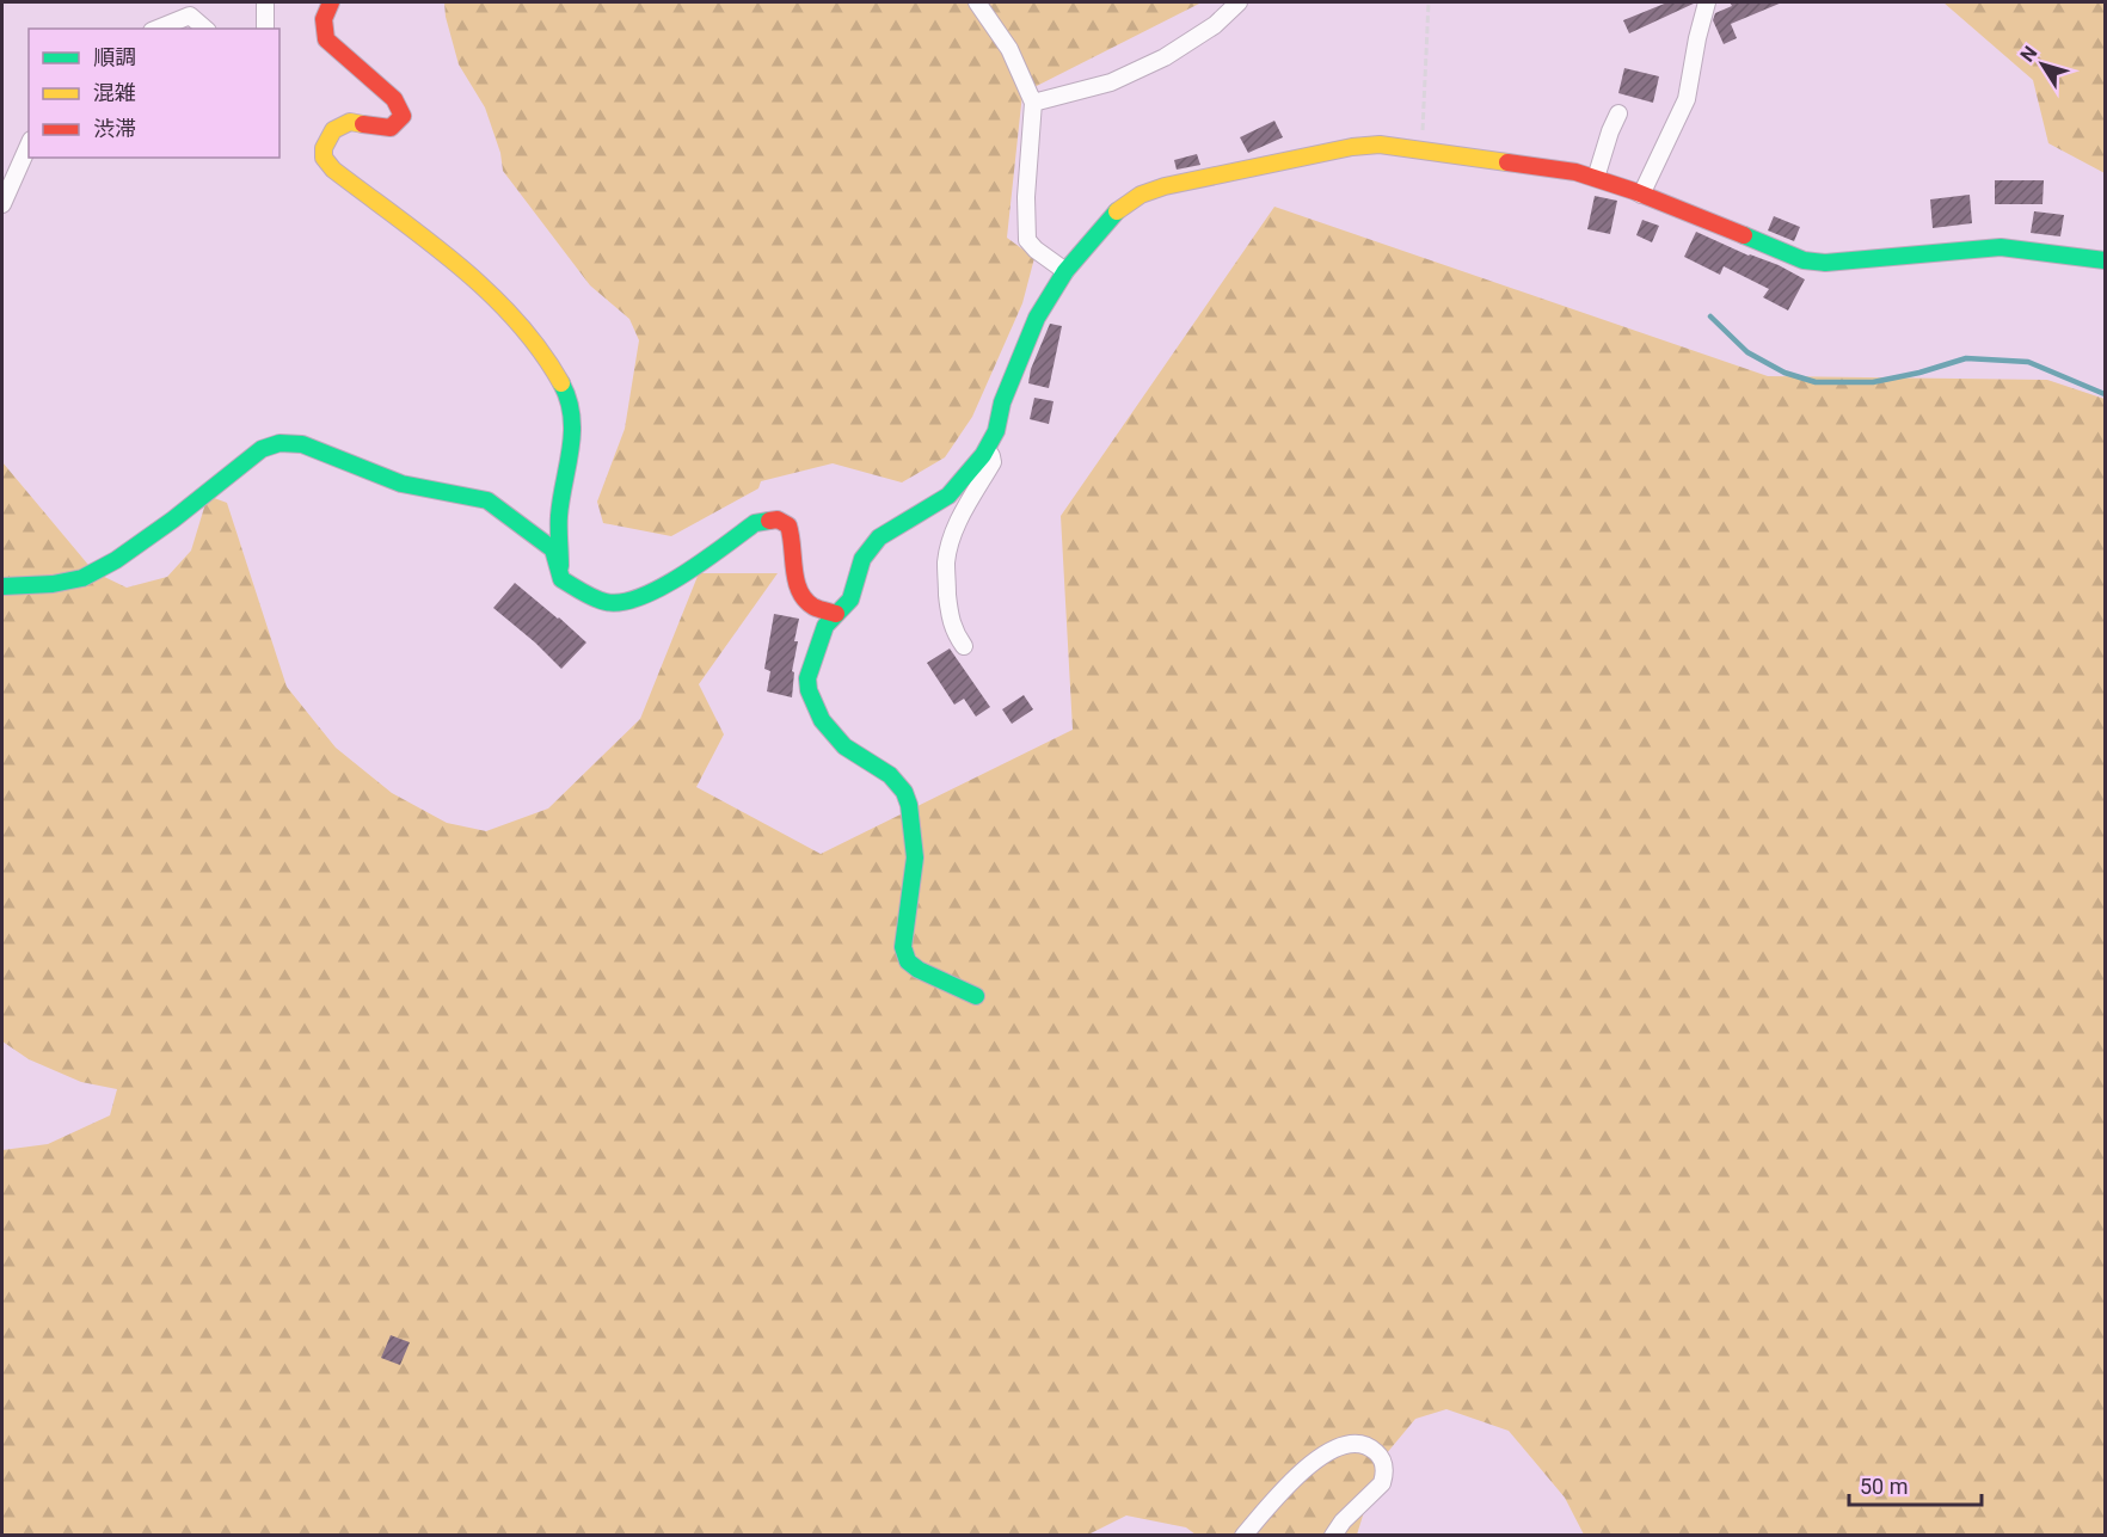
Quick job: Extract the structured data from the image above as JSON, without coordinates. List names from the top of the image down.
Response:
{
  "legend": ["順調", "混雑", "渋滞"],
  "scale_bar": "50 m",
  "north": "top left"
}
